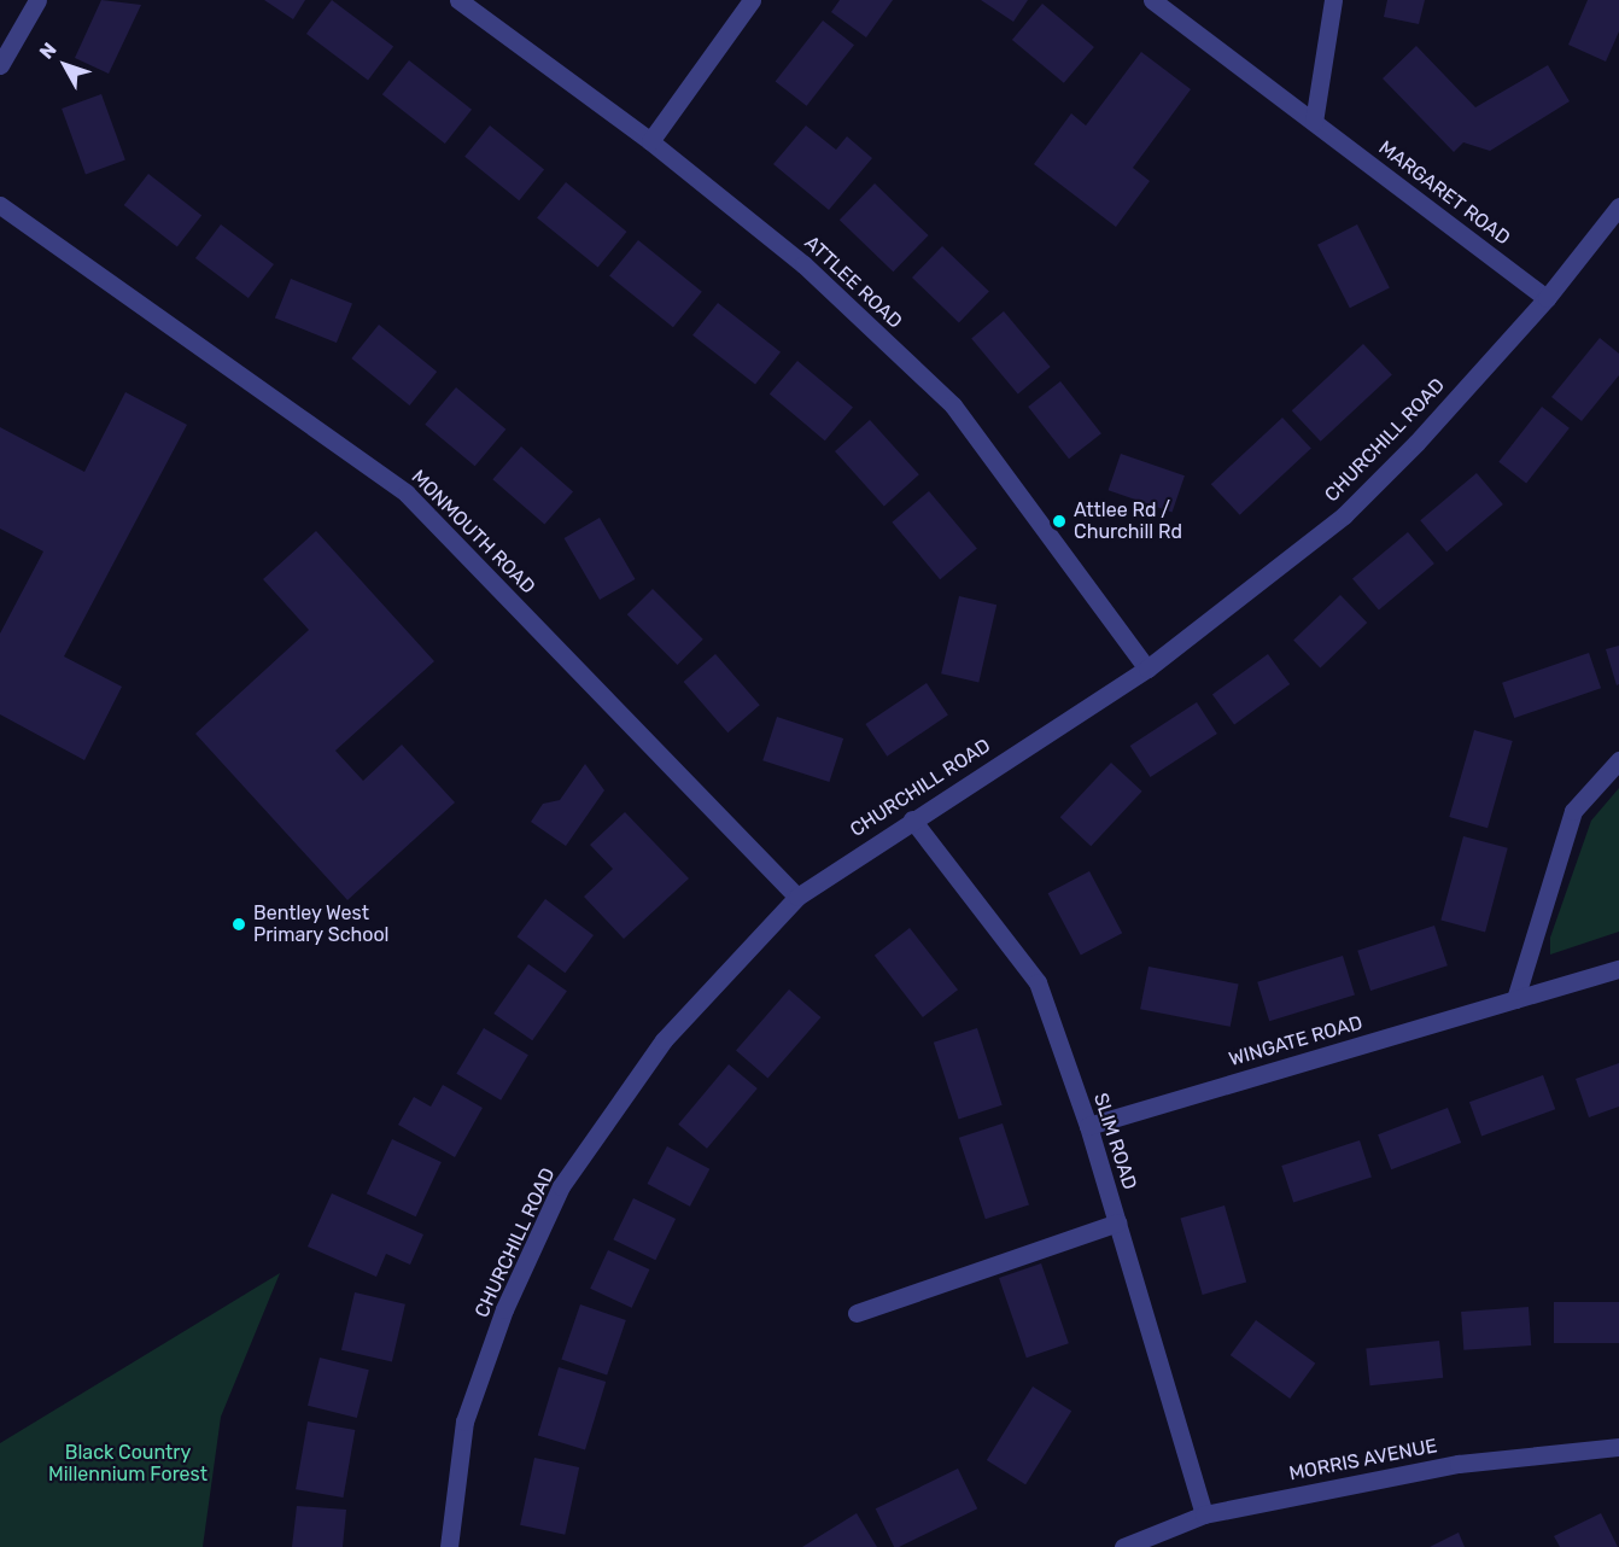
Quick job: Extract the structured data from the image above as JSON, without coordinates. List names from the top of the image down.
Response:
{
  "streets": {
    "street": [
      "MARGARET ROAD",
      "ATTLEE ROAD",
      "CHURCHILL ROAD",
      "MONMOUTH ROAD",
      "WINGATE ROAD",
      "SLIM ROAD",
      "MORRIS AVENUE"
    ]
  },
  "crossings": [
    ["MARGARET ROAD", "CHURCHILL ROAD"],
    ["ATTLEE ROAD", "CHURCHILL ROAD"],
    ["CHURCHILL ROAD", "MONMOUTH ROAD"],
    ["CHURCHILL ROAD", "SLIM ROAD"],
    ["WINGATE ROAD", "SLIM ROAD"],
    ["SLIM ROAD", "MORRIS AVENUE"]
  ],
  "parks": ["Black Country Millennium Forest"],
  "places": ["Attlee Rd / Churchill Rd", "Bentley West Primary School"],
  "north": "top left"
}
